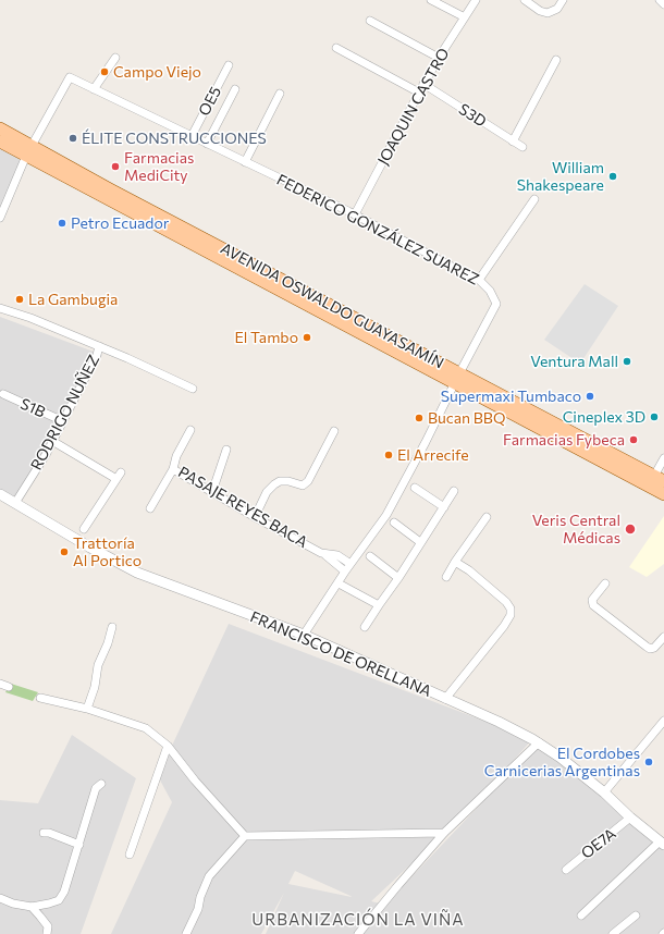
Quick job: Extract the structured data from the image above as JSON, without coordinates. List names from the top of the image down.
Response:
{
  "streets": {
    "main road": ["AVENIDA OSWALDO GUAYASAMÍN"],
    "street": [
      "OE5",
      "JOAQUIN CASTRO",
      "S3D",
      "FEDERICO GONZÁLEZ SUAREZ",
      "S1B",
      "RODRIGO NUÑEZ",
      "PASAJE REYES BACA",
      "FRANCISCO DE ORELLANA",
      "OE7A"
    ]
  },
  "crossings": [
    ["OE5", "FEDERICO GONZÁLEZ SUAREZ"],
    ["JOAQUIN CASTRO", "S3D"],
    ["JOAQUIN CASTRO", "FEDERICO GONZÁLEZ SUAREZ"],
    ["FEDERICO GONZÁLEZ SUAREZ", "AVENIDA OSWALDO GUAYASAMÍN"],
    ["FEDERICO GONZÁLEZ SUAREZ", "PASAJE REYES BACA"],
    ["FEDERICO GONZÁLEZ SUAREZ", "FRANCISCO DE ORELLANA"],
    ["S1B", "RODRIGO NUÑEZ"],
    ["RODRIGO NUÑEZ", "FRANCISCO DE ORELLANA"],
    ["FRANCISCO DE ORELLANA", "OE7A"]
  ],
  "districts": ["URBANIZACIÓN LA VIÑA"],
  "places": [
    "Campo Viejo",
    "ÉLITE CONSTRUCCIONES",
    "Farmacias MediCity",
    "William Shakespeare",
    "Petro Ecuador",
    "La Gambugia",
    "El Tambo",
    "Ventura Mall",
    "Supermaxi Tumbaco",
    "Cineplex 3D",
    "Bucan BBQ",
    "Farmacias Fybeca",
    "El Arrecife",
    "Veris Central Médicas",
    "Trattoría Al Portico",
    "El Cordobes Carnicerias Argentinas"
  ]
}
